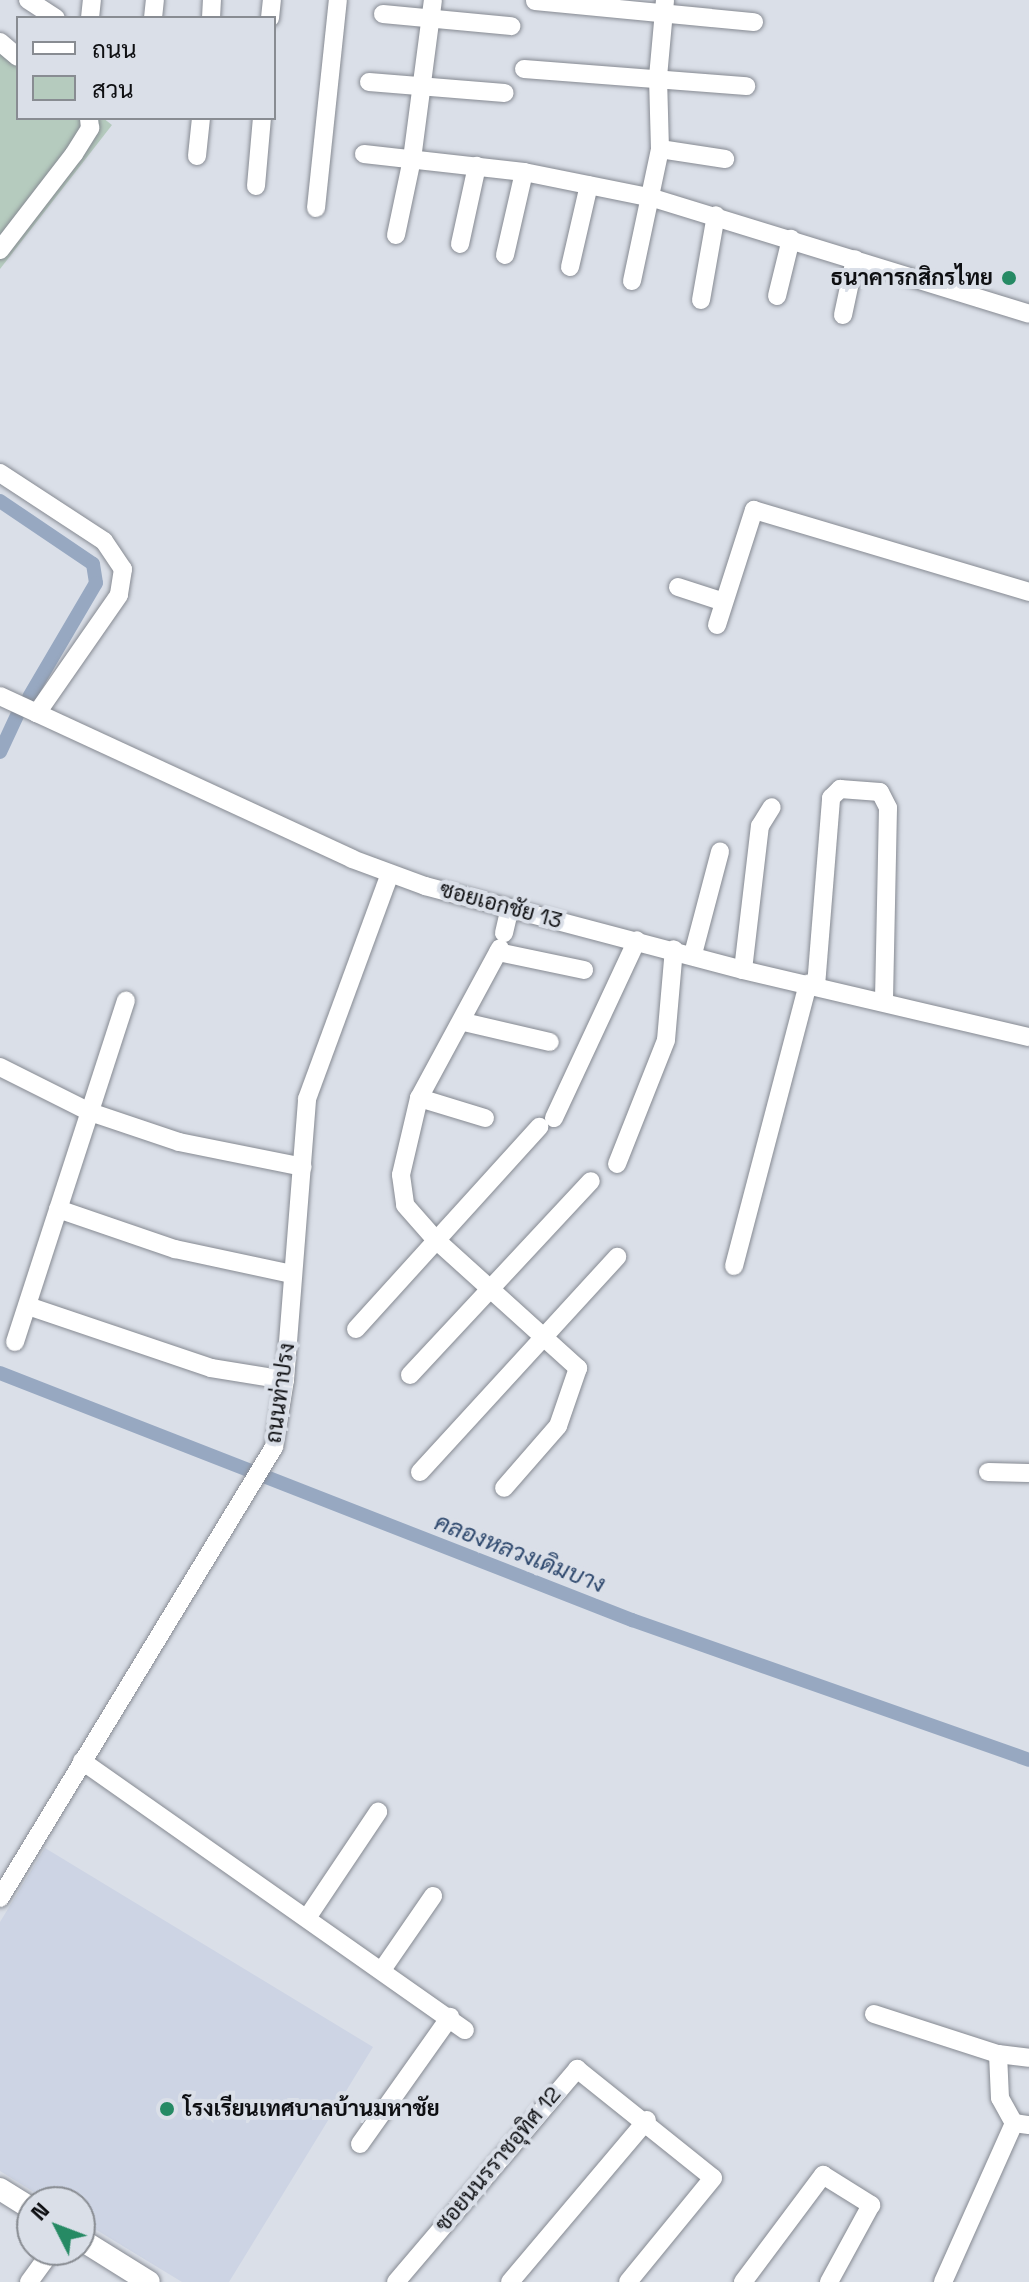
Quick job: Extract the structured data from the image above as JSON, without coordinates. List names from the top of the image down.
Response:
{
  "streets": {
    "street": ["ซอยเอกชัย 13", "ถนนท่าปรง", "ซอยนนรราชอุทิศ 12"]
  },
  "crossings": [
    ["ซอยเอกชัย 13", "ถนนท่าปรง"]
  ],
  "water": ["คลองหลวงเดิมบาง"],
  "places": ["ธนาคารกสิกรไทย", "โรงเรียนเทศบาลบ้านมหาชัย"],
  "legend": ["ถนน", "สวน"],
  "north": "top left"
}
